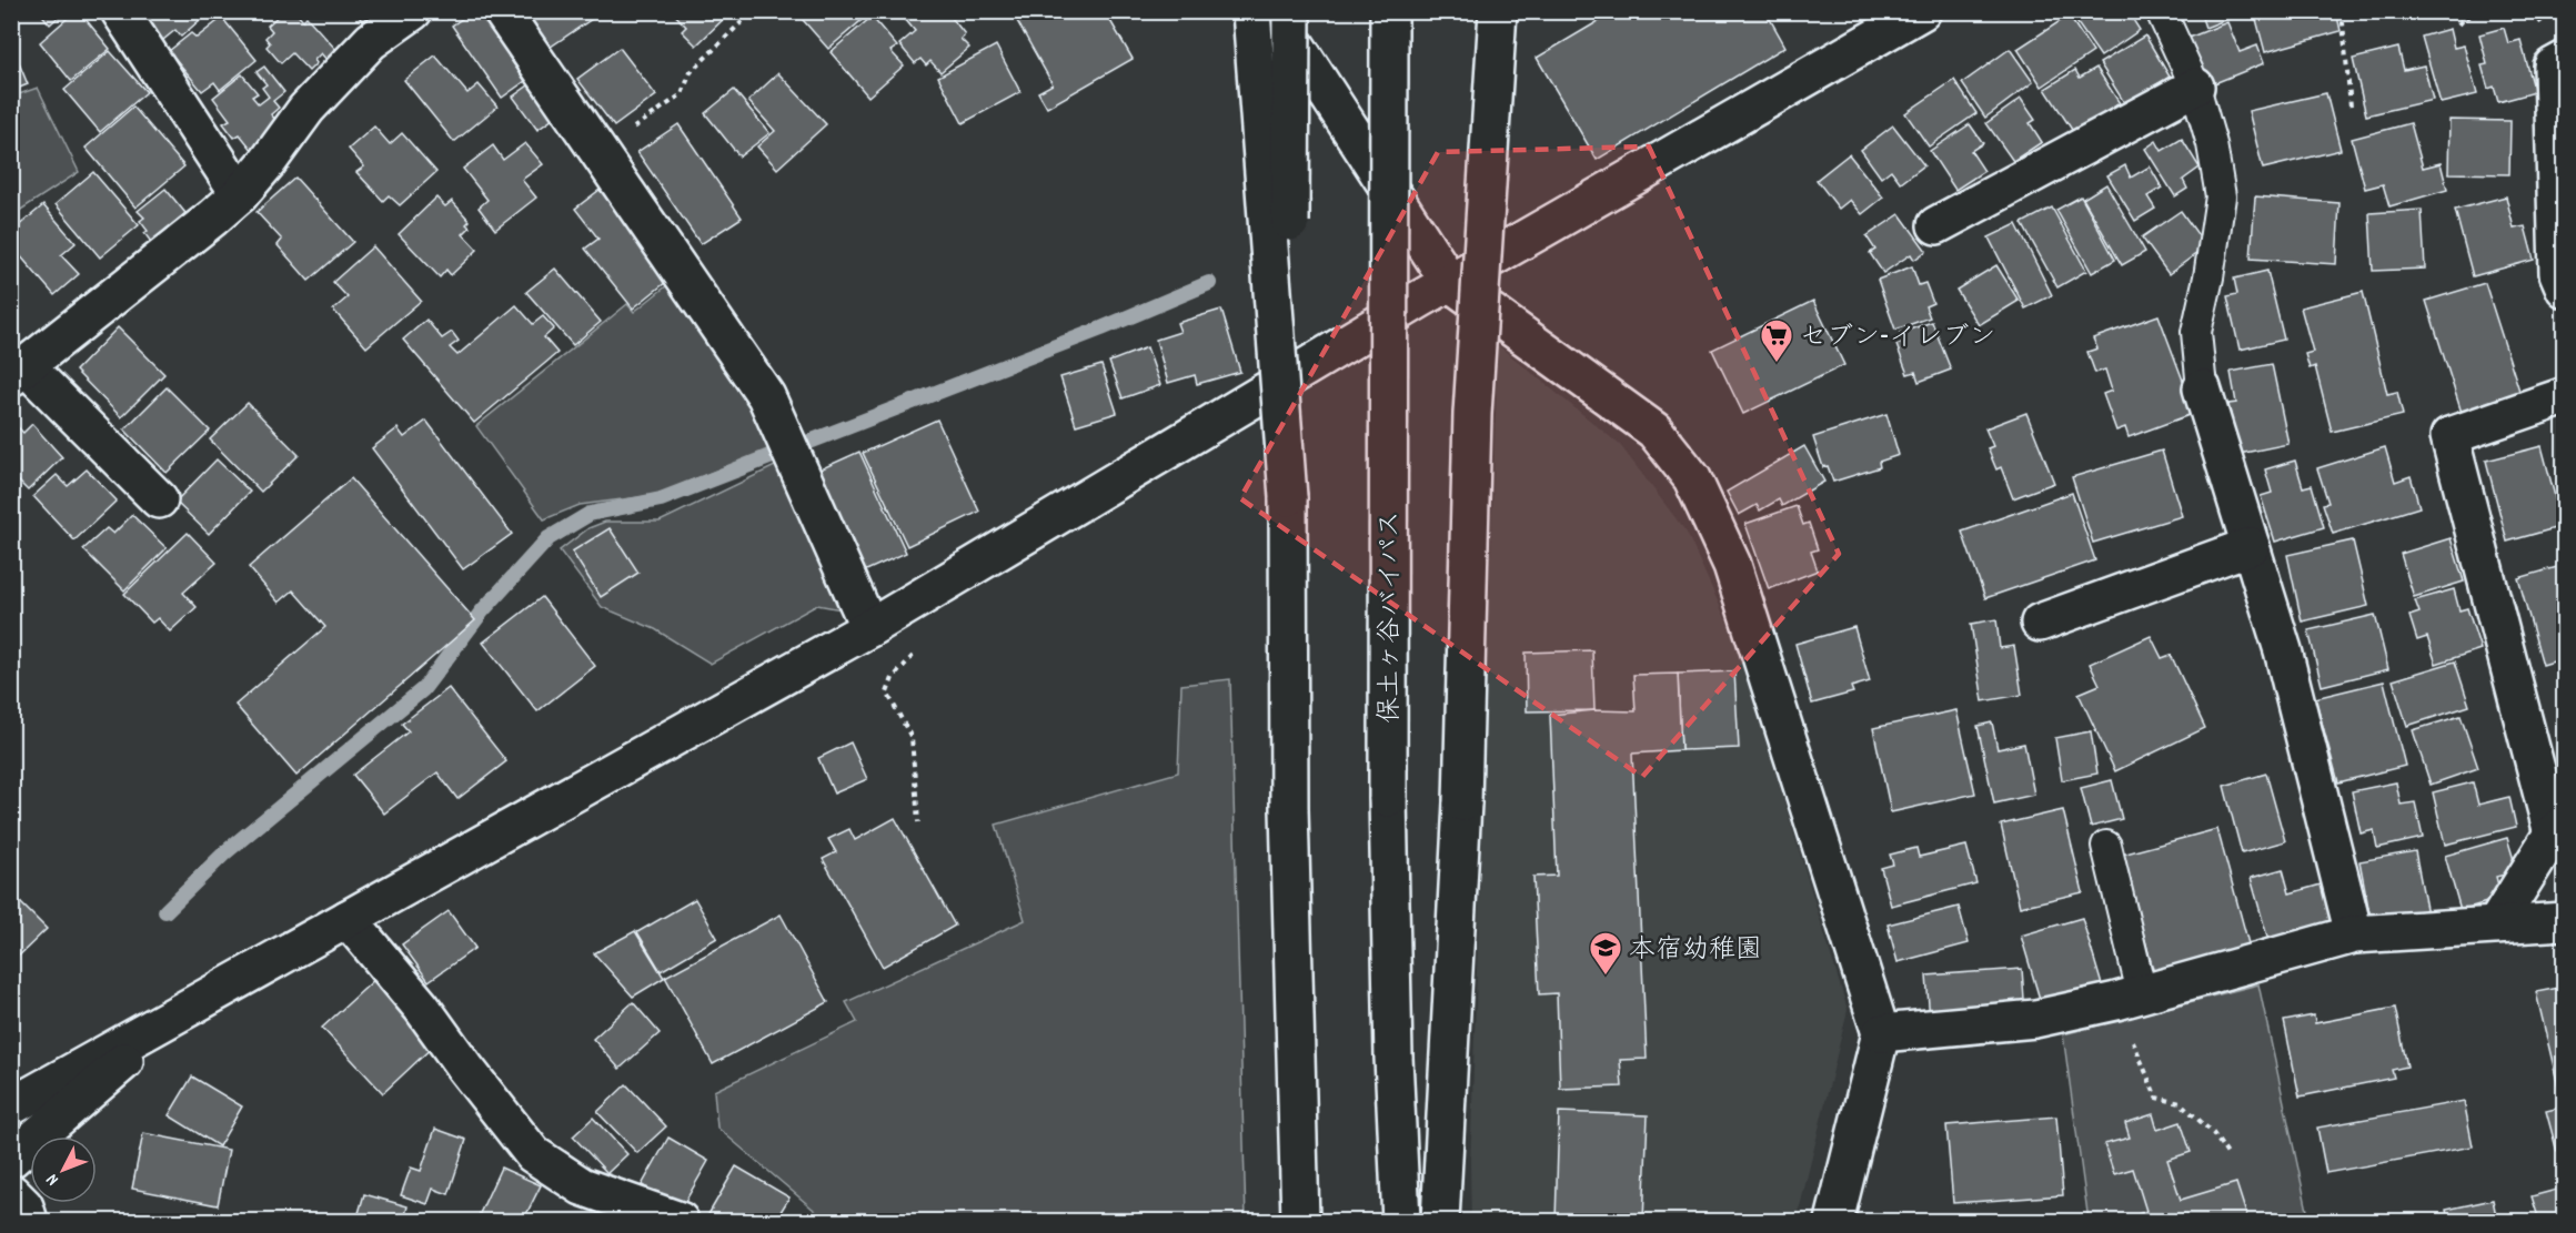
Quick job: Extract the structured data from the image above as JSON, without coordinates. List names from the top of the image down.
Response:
{
  "streets": {
    "main road": ["保土ヶ谷バイパス"]
  },
  "places": {
    "supermarket": ["セブン-イレブン"],
    "school or university": ["本宿幼稚園"]
  },
  "north": "bottom left"
}
